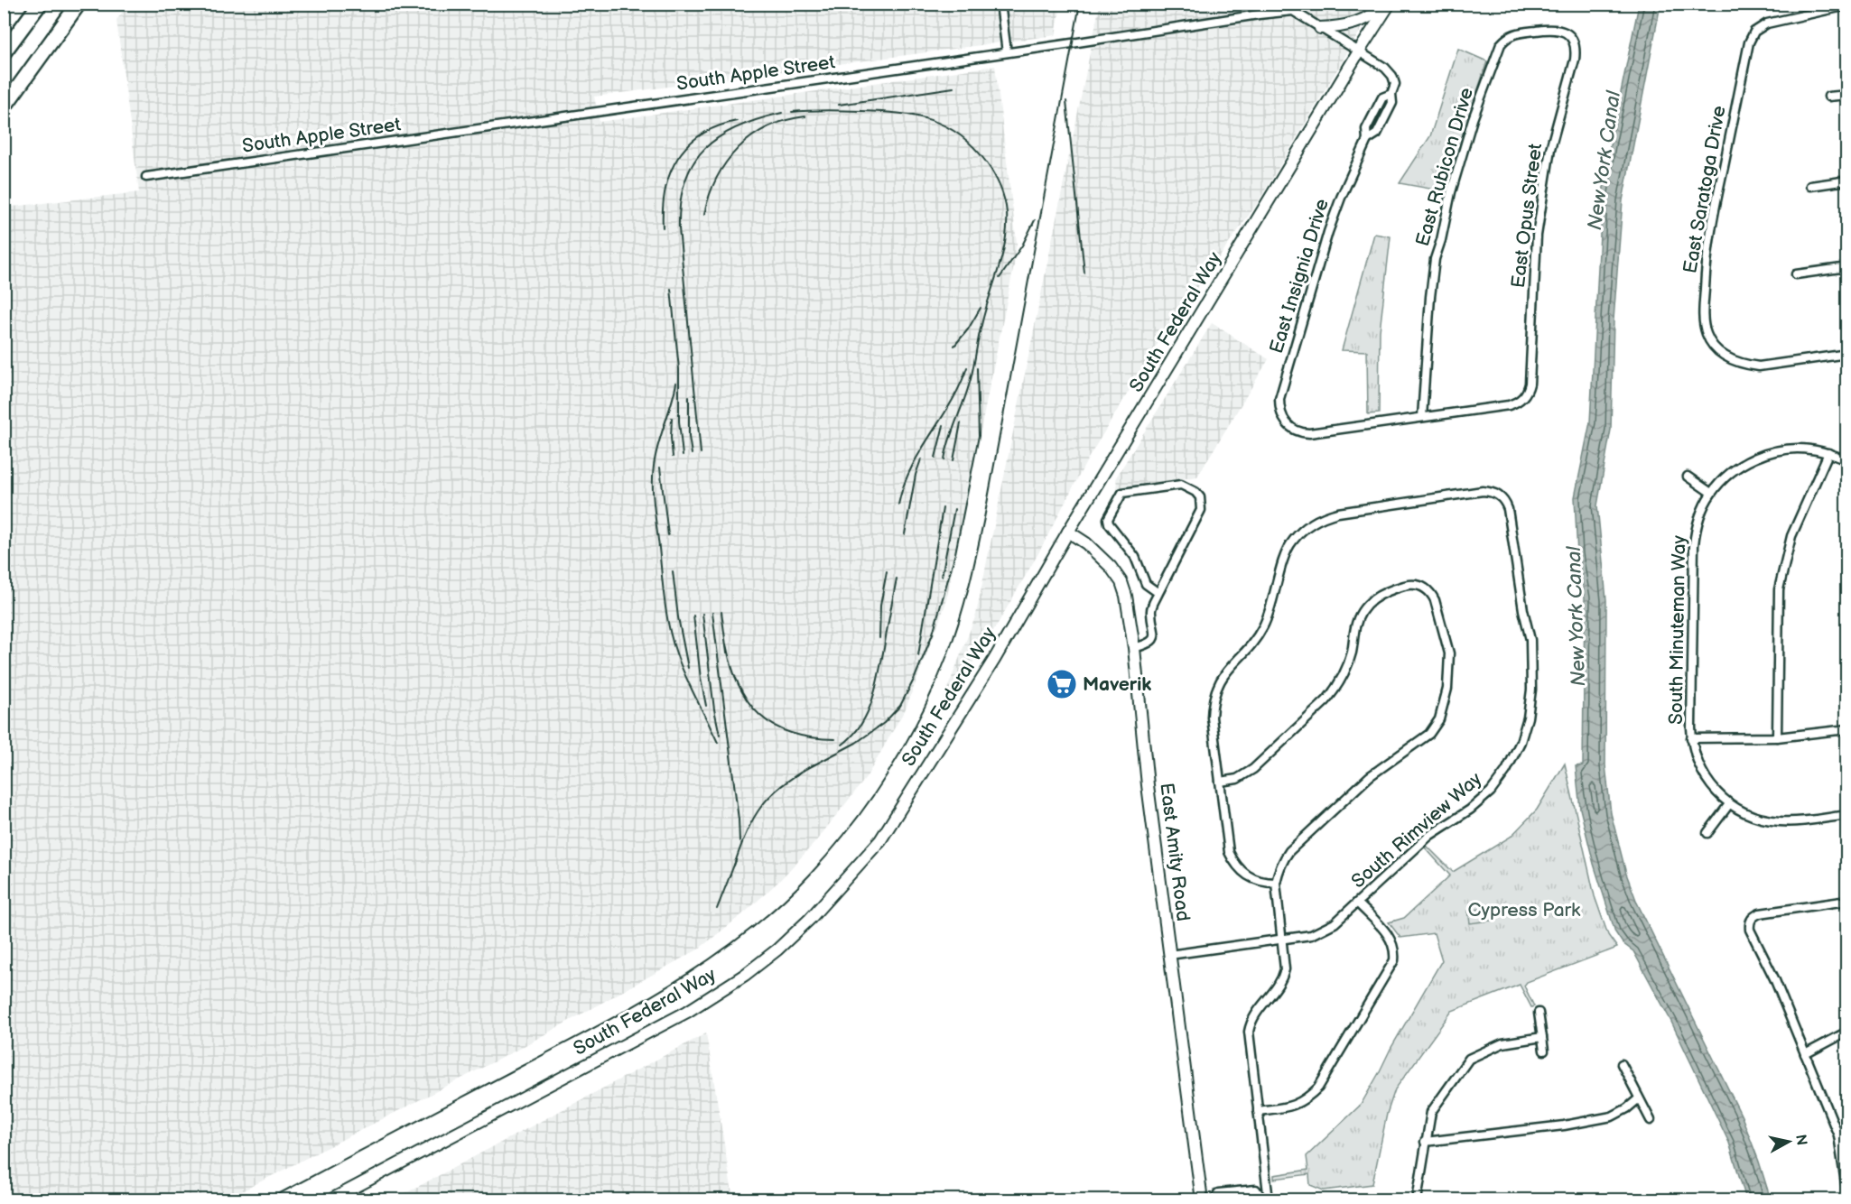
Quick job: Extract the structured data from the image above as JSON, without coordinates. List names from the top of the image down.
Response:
{
  "streets": {
    "main road": ["South Federal Way", "East Amity Road"],
    "street": [
      "South Apple Street",
      "East Rubicon Drive",
      "East Saratoga Drive",
      "East Opus Street",
      "East Insignia Drive",
      "South Minuteman Way",
      "South Rimview Way"
    ]
  },
  "crossings": [
    ["East Rubicon Drive", "East Opus Street"],
    ["East Rubicon Drive", "East Insignia Drive"],
    ["East Opus Street", "East Insignia Drive"],
    ["East Insignia Drive", "South Federal Way"],
    ["South Federal Way", "East Amity Road"],
    ["South Rimview Way", "East Amity Road"]
  ],
  "water": ["New York Canal"],
  "parks": ["Cypress Park"],
  "places": {
    "supermarket": ["Maverik"]
  },
  "north": "right"
}
